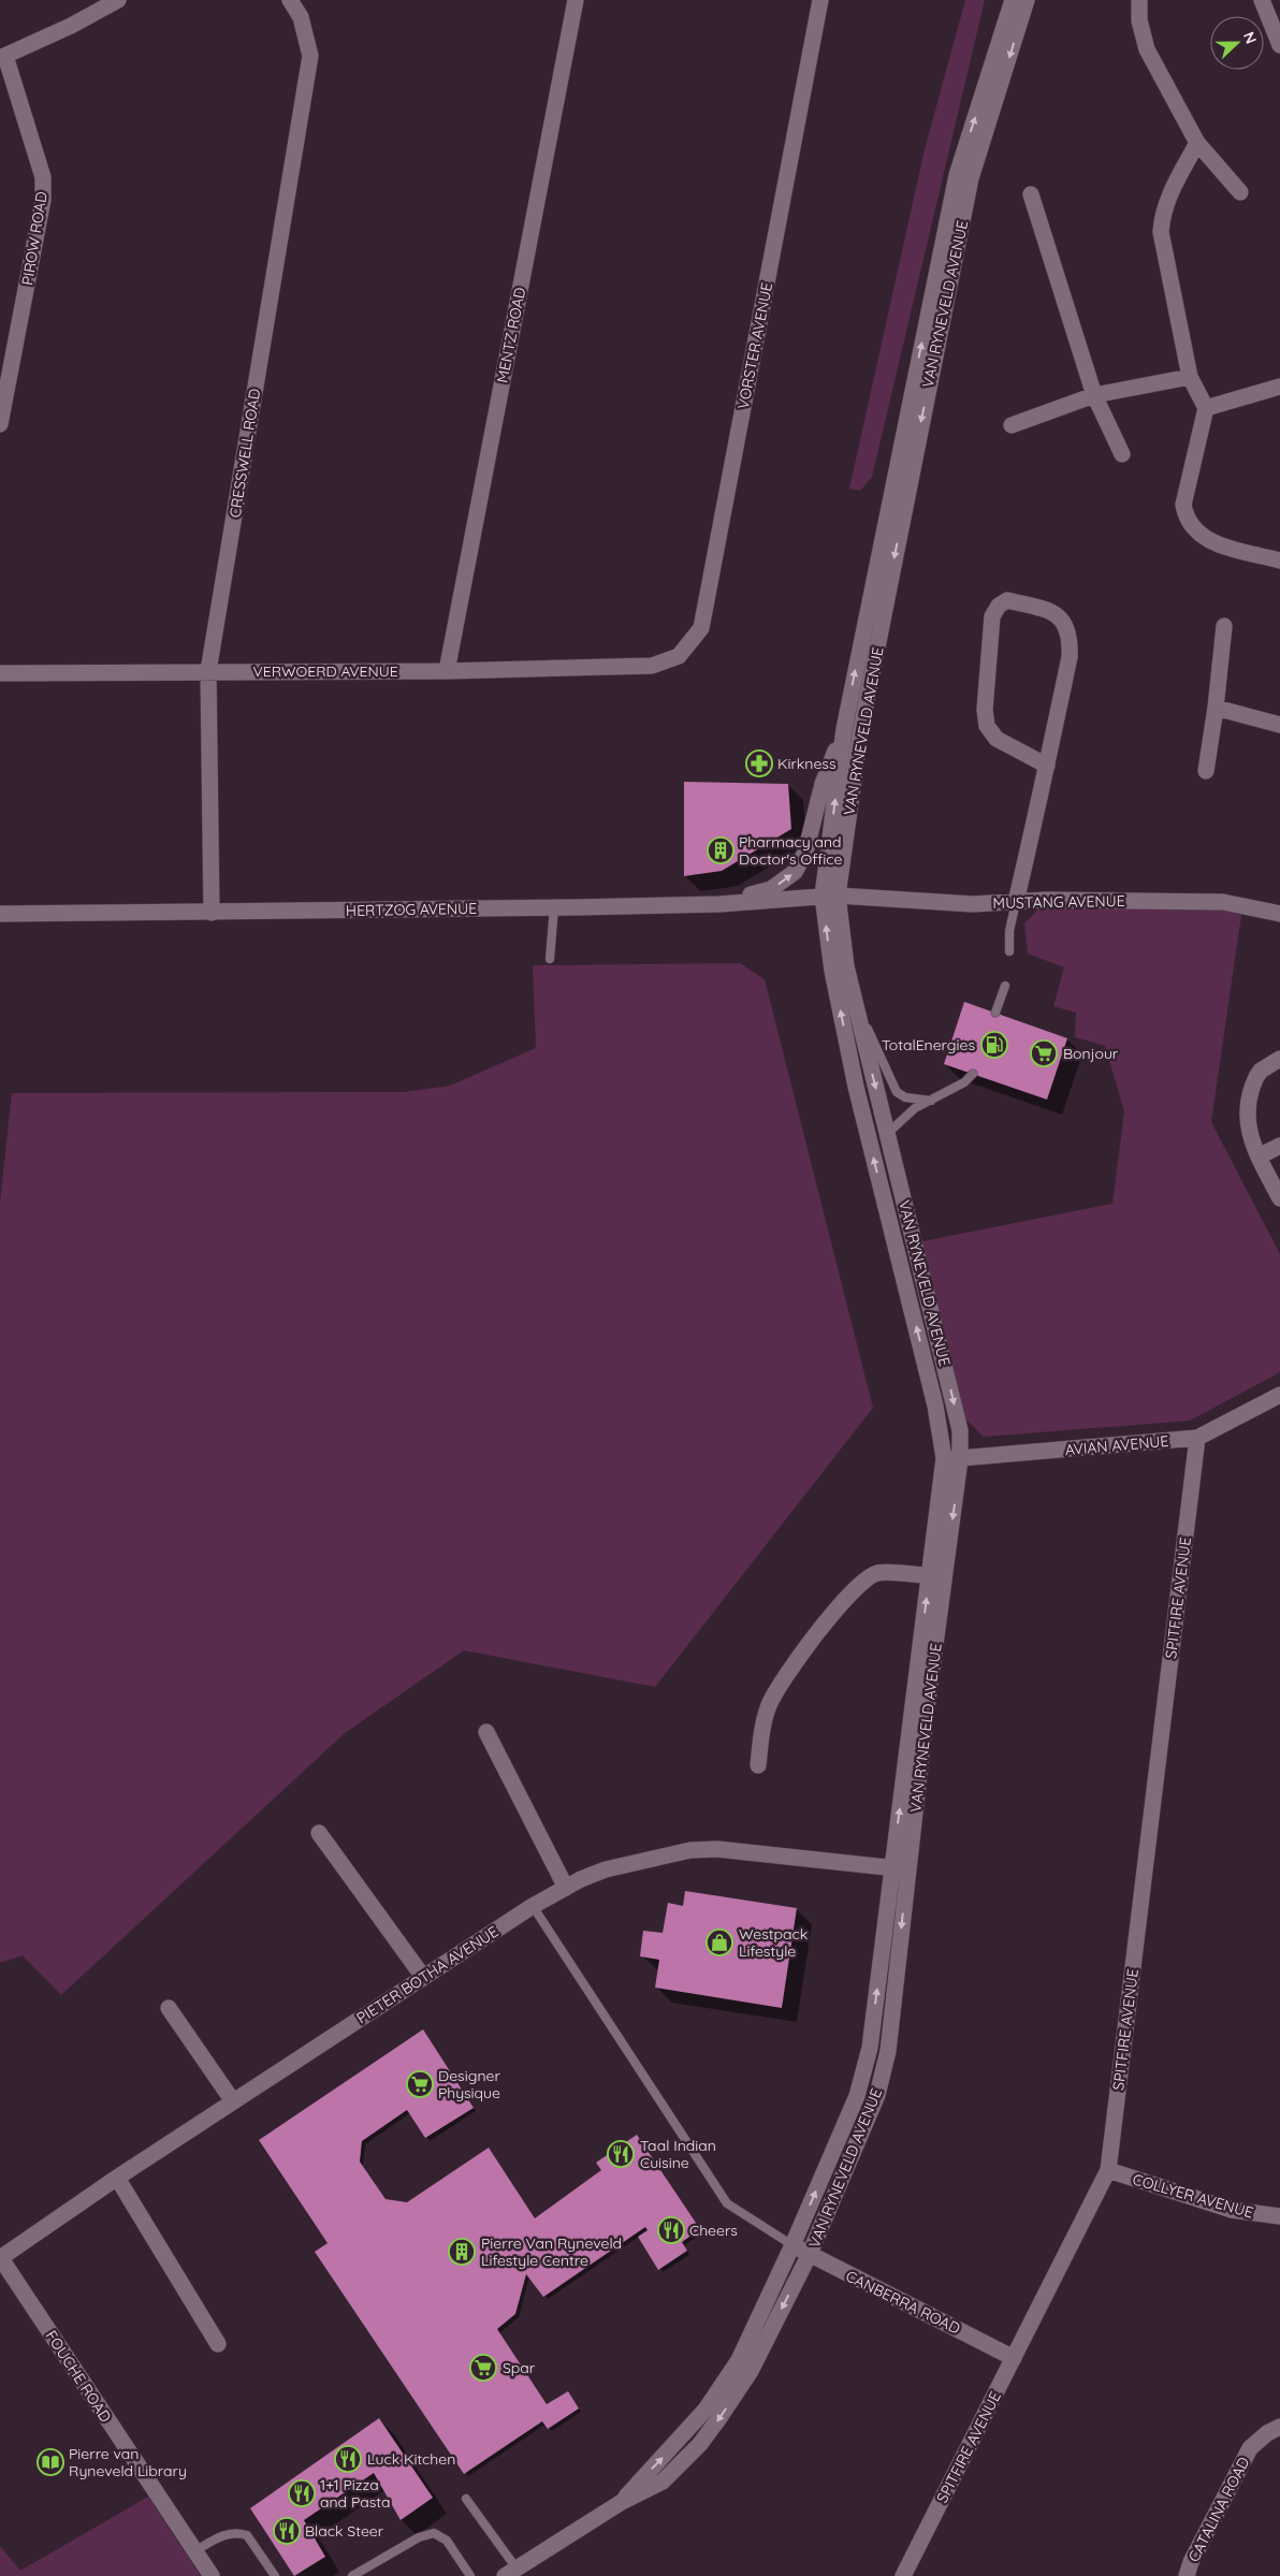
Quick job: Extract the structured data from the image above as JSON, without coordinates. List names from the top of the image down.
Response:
{
  "streets": {
    "street": [
      "PIROW ROAD",
      "VAN RYNEVELD AVENUE",
      "MENTZ ROAD",
      "VORSTER AVENUE",
      "CRESSWELL ROAD",
      "VERWOERD AVENUE",
      "MUSTANG AVENUE",
      "HERTZOG AVENUE",
      "AVIAN AVENUE",
      "SPITFIRE AVENUE",
      "PIETER BOTHA AVENUE",
      "COLLYER AVENUE",
      "CANBERRA ROAD",
      "FOUCHE ROAD",
      "CATALINA ROAD"
    ]
  },
  "crossings": [
    ["VAN RYNEVELD AVENUE", "MUSTANG AVENUE"],
    ["VAN RYNEVELD AVENUE", "HERTZOG AVENUE"],
    ["VAN RYNEVELD AVENUE", "AVIAN AVENUE"],
    ["VAN RYNEVELD AVENUE", "PIETER BOTHA AVENUE"],
    ["VAN RYNEVELD AVENUE", "CANBERRA ROAD"],
    ["MENTZ ROAD", "VERWOERD AVENUE"],
    ["VORSTER AVENUE", "VERWOERD AVENUE"],
    ["CRESSWELL ROAD", "VERWOERD AVENUE"],
    ["CRESSWELL ROAD", "HERTZOG AVENUE"],
    ["MUSTANG AVENUE", "HERTZOG AVENUE"],
    ["AVIAN AVENUE", "SPITFIRE AVENUE"],
    ["SPITFIRE AVENUE", "COLLYER AVENUE"],
    ["SPITFIRE AVENUE", "CANBERRA ROAD"],
    ["PIETER BOTHA AVENUE", "FOUCHE ROAD"]
  ],
  "places": {
    "pharmacy": ["Kirkness"],
    "building": ["Pharmacy and Doctor's Office", "Pierre Van Ryneveld Lifestyle Centre"],
    "fuel station": ["TotalEnergies"],
    "supermarket": ["Bonjour", "Designer Physique", "Spar"],
    "shop": ["Westpack Lifestyle"],
    "restaurant": [
      "Taal Indian Cuisine",
      "Cheers",
      "Luck Kitchen",
      "1+1 Pizza and Pasta",
      "Black Steer"
    ],
    "library": ["Pierre van Ryneveld Library"]
  },
  "north": "right"
}
